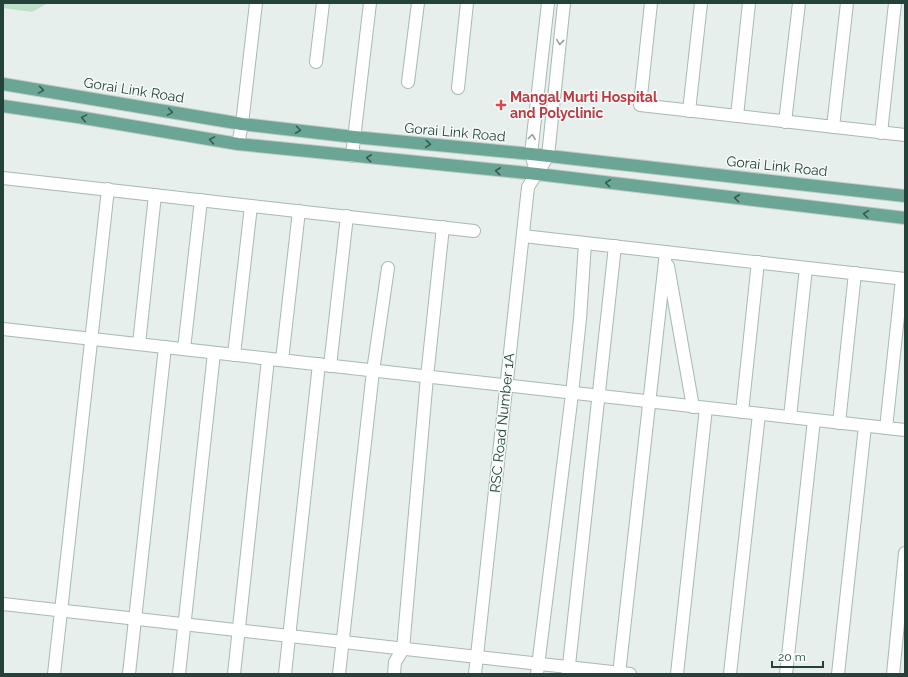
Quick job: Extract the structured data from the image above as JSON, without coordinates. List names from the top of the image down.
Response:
{
  "streets": {
    "main road": ["Gorai Link Road"],
    "street": ["RSC Road Number 1A"]
  },
  "crossings": [
    ["Gorai Link Road", "RSC Road Number 1A"]
  ],
  "places": {
    "health": ["Mangal Murti Hospital and Polyclinic"]
  },
  "scale_bar": "20 m"
}
